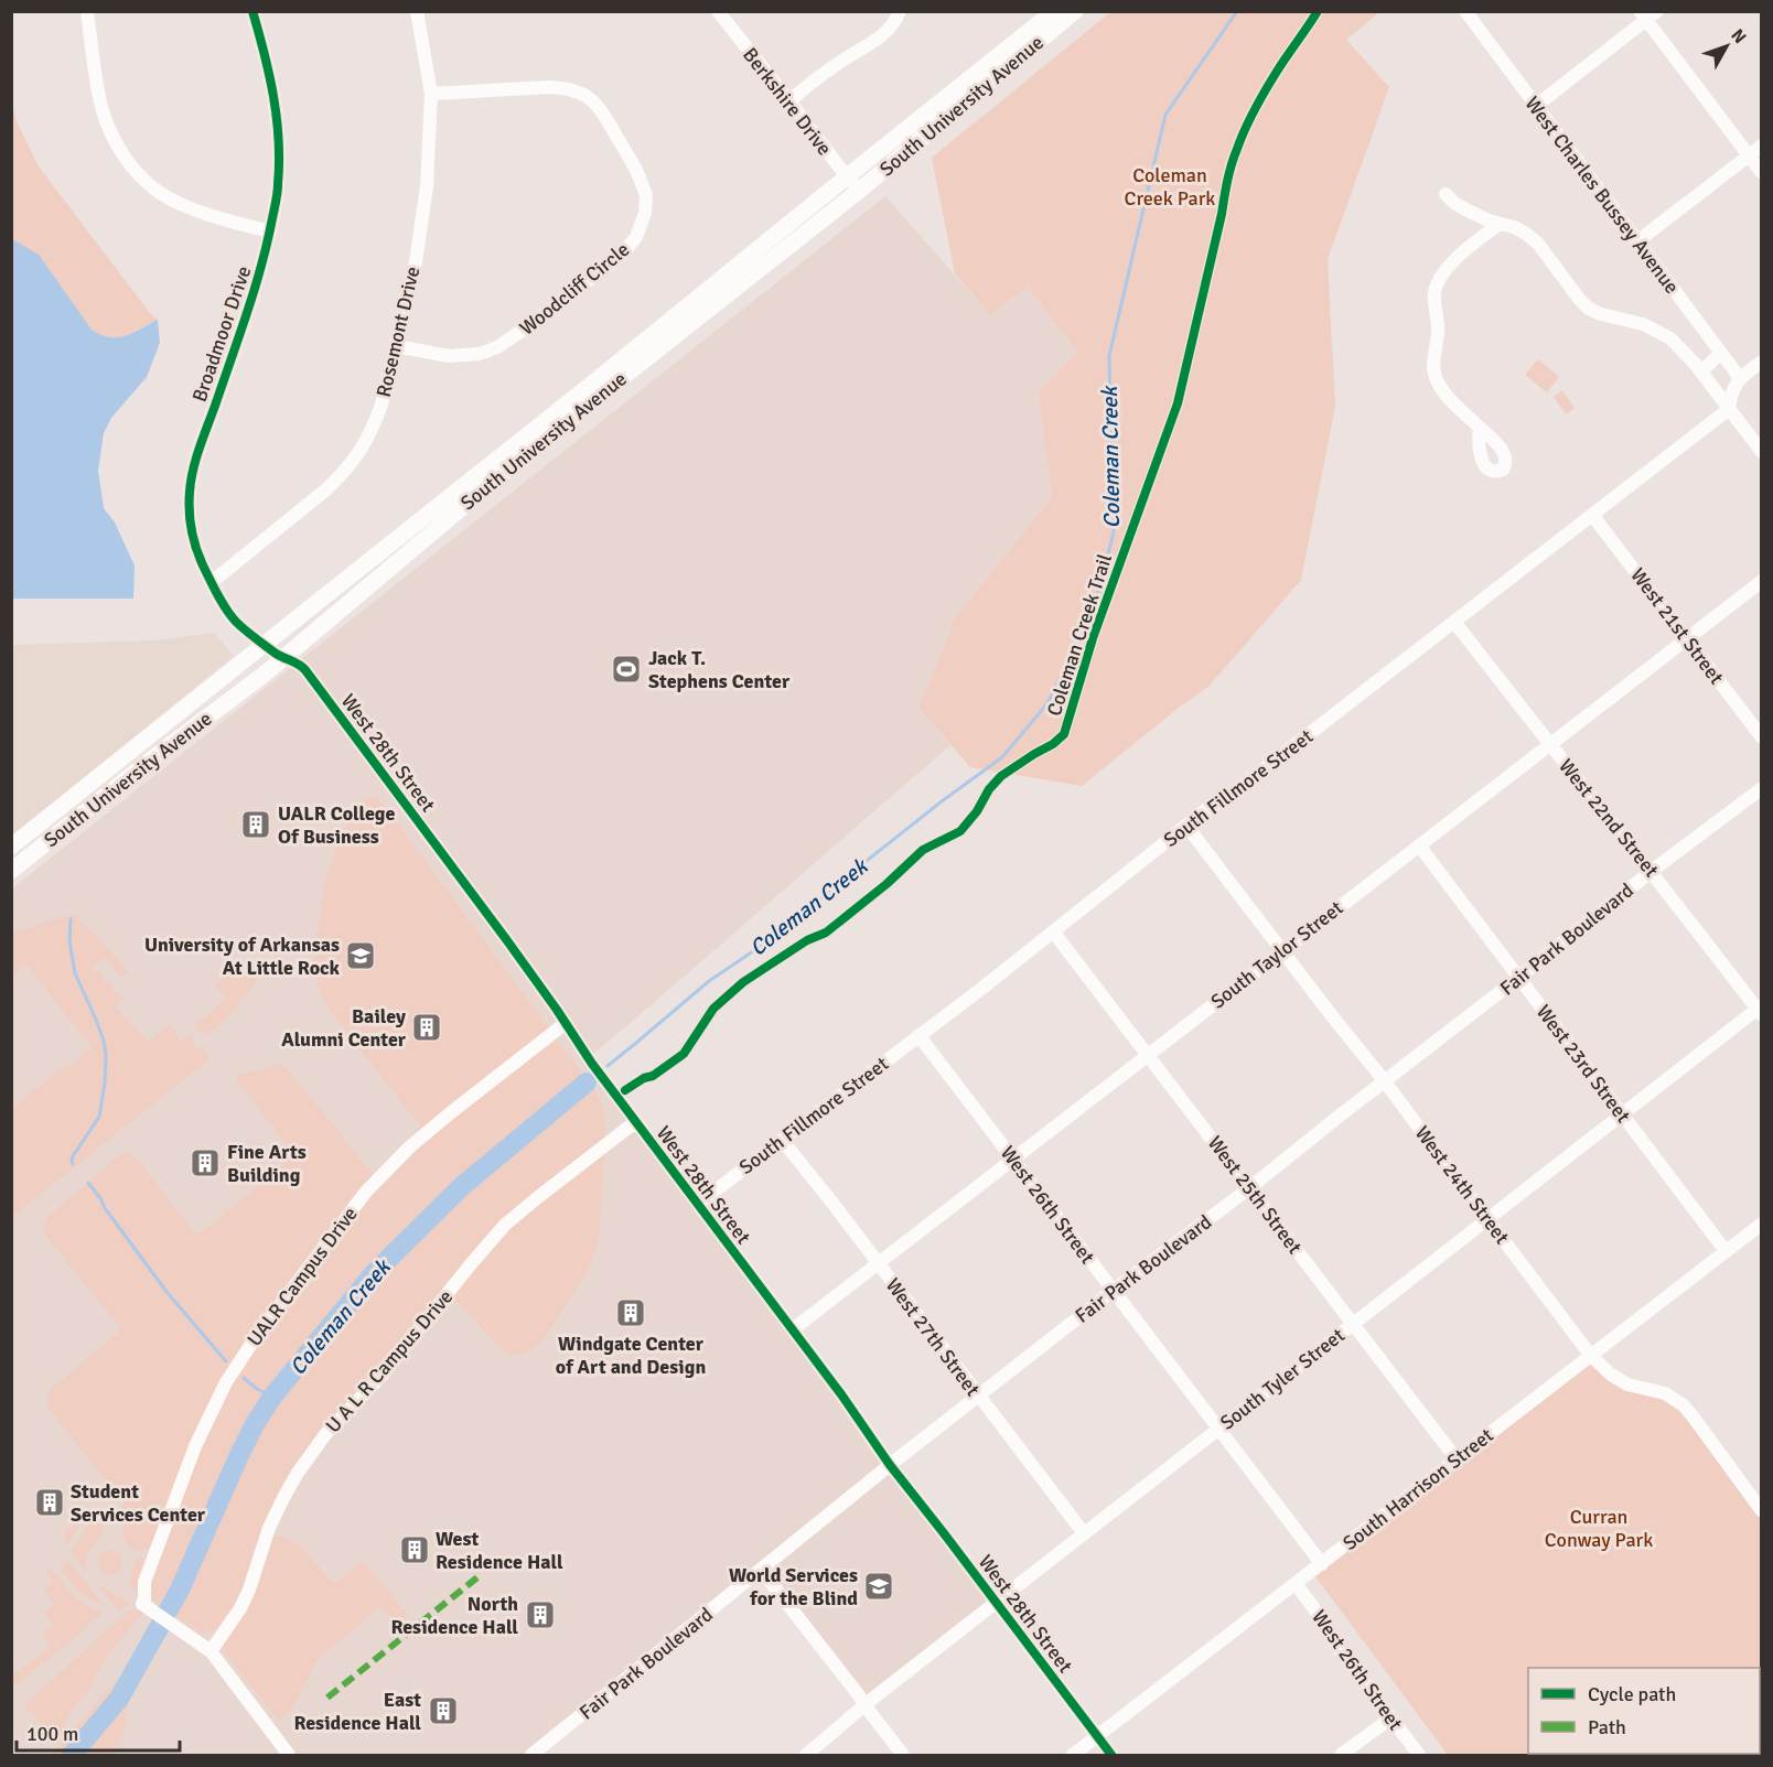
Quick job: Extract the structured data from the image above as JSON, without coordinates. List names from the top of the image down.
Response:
{
  "streets": {
    "main road": ["South University Avenue"],
    "street": [
      "Berkshire Drive",
      "West Charles Bussey Avenue",
      "Woodcliff Circle",
      "Rosemont Drive",
      "Broadmoor Drive",
      "West 21st Street",
      "West 28th Street",
      "South Fillmore Street",
      "West 22nd Street",
      "Fair Park Boulevard",
      "South Taylor Street",
      "West 23rd Street",
      "West 24th Street",
      "West 25th Street",
      "West 26th Street",
      "UALR Campus Drive",
      "West 27th Street",
      "U A L R Campus Drive",
      "South Tyler Street",
      "South Harrison Street"
    ],
    "cycle path": ["Coleman Creek Trail"]
  },
  "crossings": [
    ["Berkshire Drive", "South University Avenue"],
    ["South University Avenue", "Broadmoor Drive"],
    ["South University Avenue", "West 28th Street"],
    ["Woodcliff Circle", "Rosemont Drive"],
    ["Rosemont Drive", "Broadmoor Drive"],
    ["Broadmoor Drive", "West 28th Street"],
    ["West 21st Street", "South Fillmore Street"],
    ["West 21st Street", "South Taylor Street"],
    ["West 28th Street", "South Fillmore Street"],
    ["West 28th Street", "Fair Park Boulevard"],
    ["West 28th Street", "South Taylor Street"],
    ["West 28th Street", "UALR Campus Drive"],
    ["West 28th Street", "U A L R Campus Drive"],
    ["West 28th Street", "South Tyler Street"],
    ["West 28th Street", "South Harrison Street"],
    ["South Fillmore Street", "West 22nd Street"],
    ["South Fillmore Street", "West 24th Street"],
    ["South Fillmore Street", "West 25th Street"],
    ["South Fillmore Street", "West 26th Street"],
    ["South Fillmore Street", "West 27th Street"],
    ["West 22nd Street", "Fair Park Boulevard"],
    ["West 22nd Street", "South Taylor Street"],
    ["West 22nd Street", "South Tyler Street"],
    ["Fair Park Boulevard", "West 23rd Street"],
    ["Fair Park Boulevard", "West 24th Street"],
    ["Fair Park Boulevard", "West 25th Street"],
    ["Fair Park Boulevard", "West 26th Street"],
    ["Fair Park Boulevard", "West 27th Street"],
    ["South Taylor Street", "West 23rd Street"],
    ["South Taylor Street", "West 24th Street"],
    ["South Taylor Street", "West 25th Street"],
    ["South Taylor Street", "West 26th Street"],
    ["South Taylor Street", "West 27th Street"],
    ["West 23rd Street", "South Tyler Street"],
    ["West 23rd Street", "South Harrison Street"],
    ["West 24th Street", "South Tyler Street"],
    ["West 24th Street", "South Harrison Street"],
    ["West 25th Street", "South Tyler Street"],
    ["West 25th Street", "South Harrison Street"],
    ["West 26th Street", "South Tyler Street"],
    ["West 26th Street", "South Harrison Street"],
    ["UALR Campus Drive", "U A L R Campus Drive"],
    ["West 27th Street", "South Tyler Street"]
  ],
  "water": ["Coleman Creek"],
  "parks": ["Coleman Creek Park", "Curran Conway Park"],
  "places": {
    "sports": ["Jack T. Stephens Center"],
    "building": [
      "UALR College Of Business",
      "Bailey Alumni Center",
      "Fine Arts Building",
      "Windgate Center of Art and Design",
      "Student Services Center",
      "West Residence Hall",
      "North Residence Hall",
      "East Residence Hall"
    ],
    "school or university": ["University of Arkansas At Little Rock", "World Services for the Blind"]
  },
  "legend": ["Cycle path", "Path"],
  "scale_bar": "100 m",
  "north": "top right"
}
